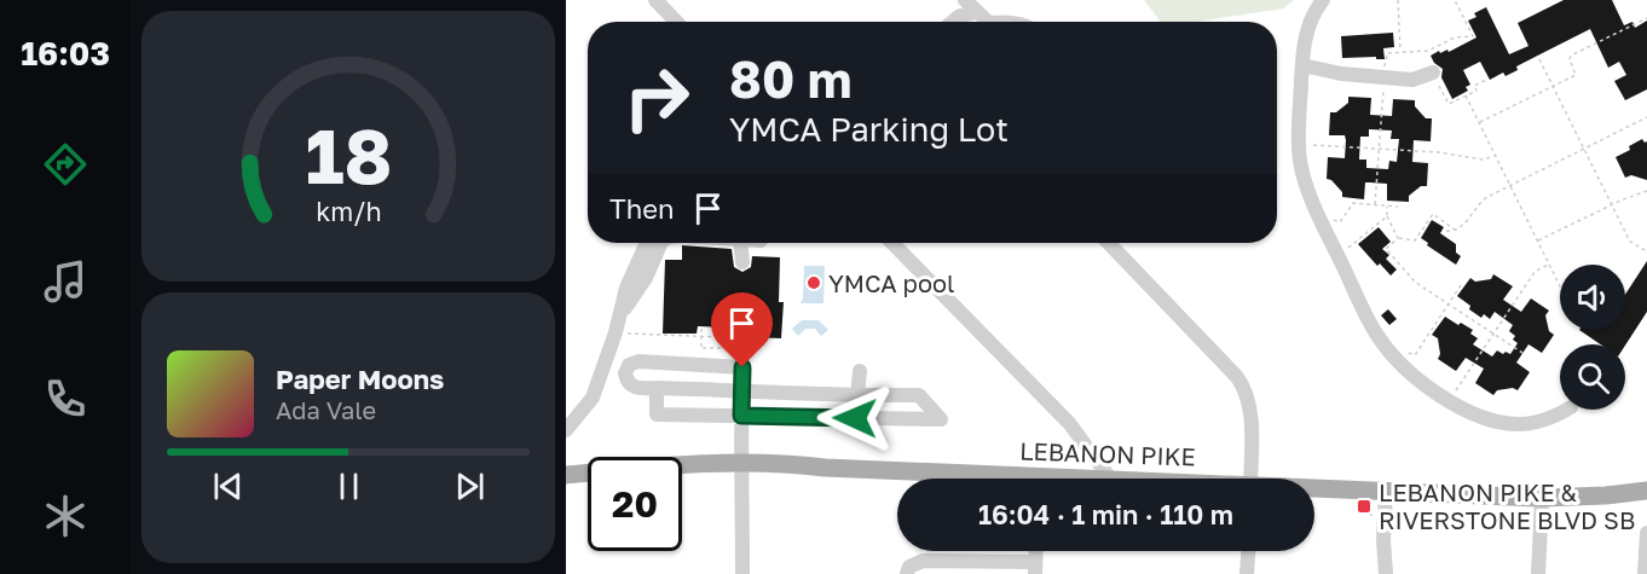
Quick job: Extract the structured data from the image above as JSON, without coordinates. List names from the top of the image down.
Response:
{
  "streets": {
    "main road": ["LEBANON PIKE"]
  },
  "places": {
    "other": ["YMCA pool"],
    "transit": ["LEBANON PIKE & RIVERSTONE BLVD SB"]
  },
  "page": {
    "tabs": "16:03",
    "turn": ["80 m", "YMCA Parking Lot"],
    "then": "Then",
    "song": ["Paper Moons", "Ada Vale"],
    "limit": "20",
    "trip": "16:04 · 1 min · 110 m",
    "gauge": ["18", "km/h"]
  }
}
